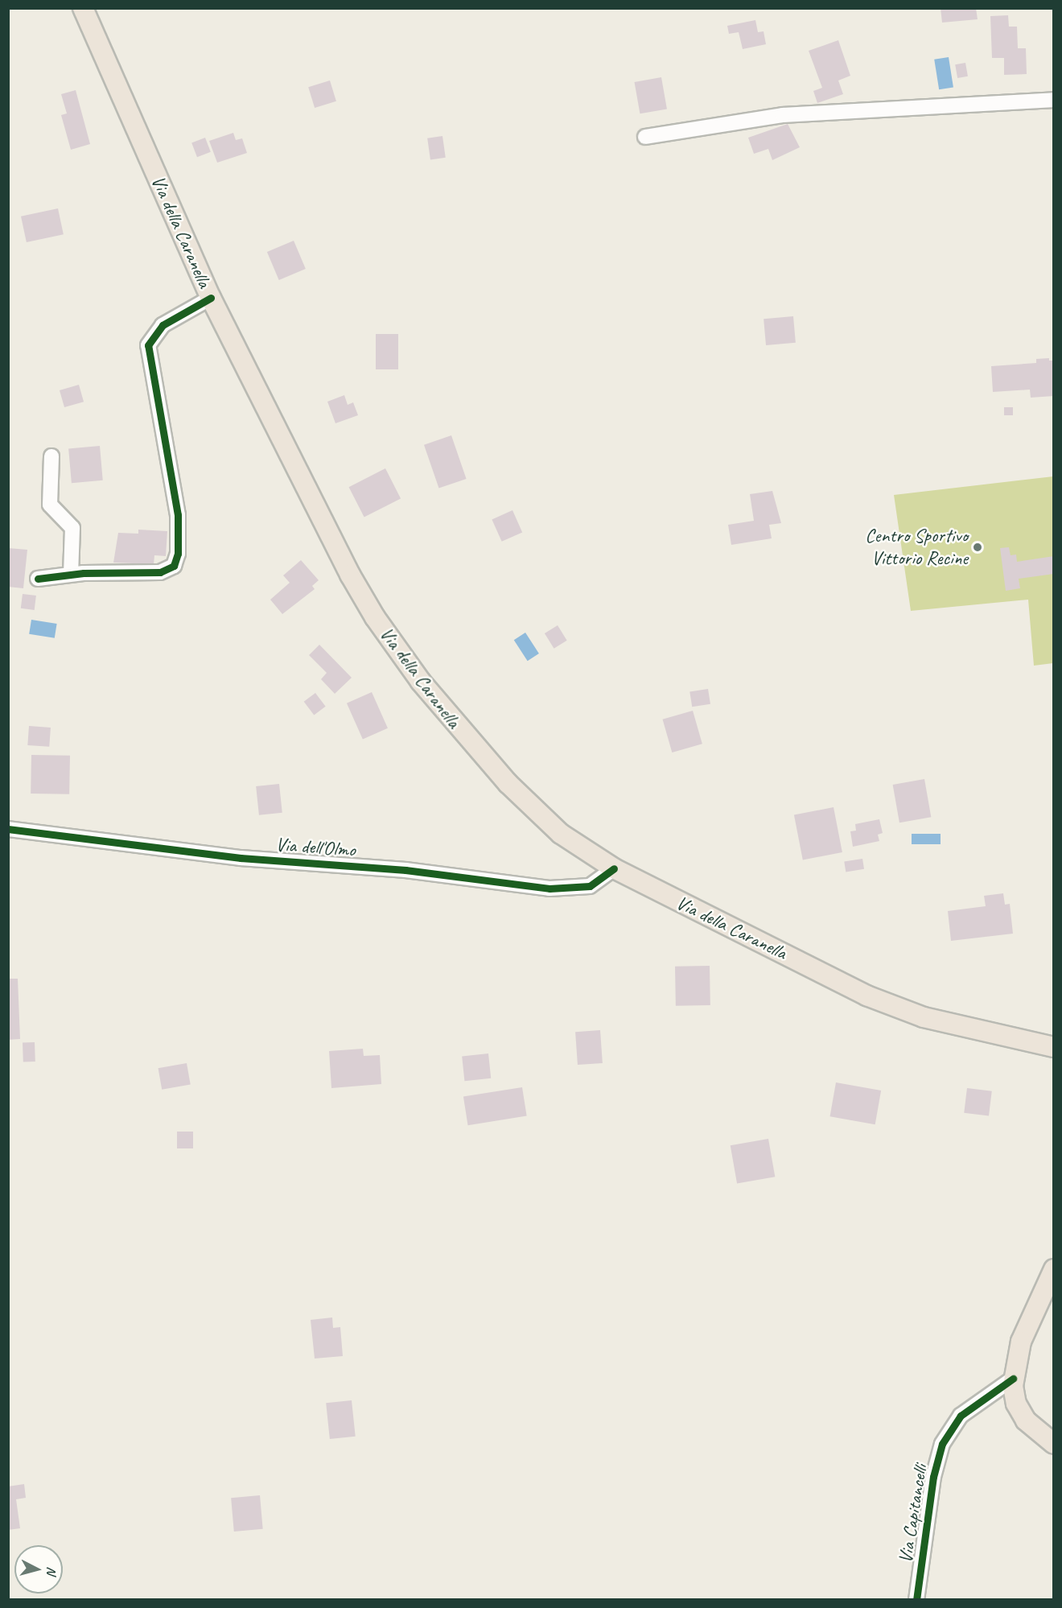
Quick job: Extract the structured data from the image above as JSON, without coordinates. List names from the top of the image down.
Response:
{
  "streets": {
    "main road": ["Via della Caranella"],
    "street": ["Via dell'Olmo", "Via Capitancelli"]
  },
  "crossings": [
    ["Via della Caranella", "Via dell'Olmo"]
  ],
  "places": ["Centro Sportivo Vittorio Recine"],
  "north": "right"
}
